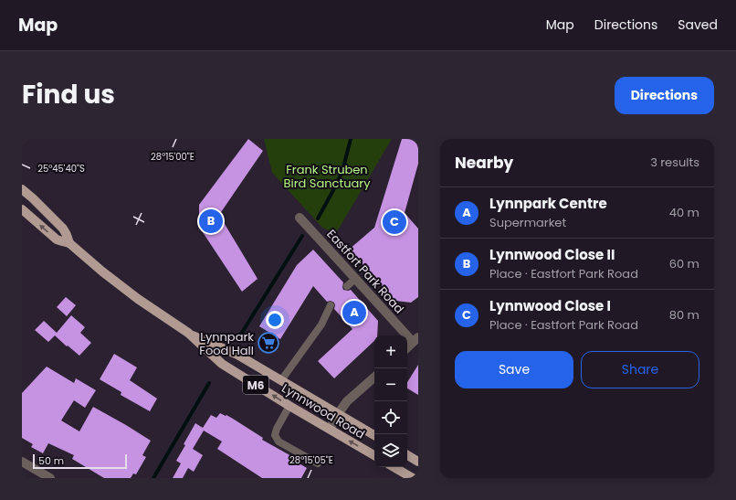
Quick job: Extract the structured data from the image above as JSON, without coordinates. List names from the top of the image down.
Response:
{
  "streets": {
    "main road": ["M6", "Lynnwood Road"],
    "street": ["Eastfort Park Road"]
  },
  "parks": ["Frank Struben Bird Sanctuary"],
  "places": {
    "supermarket": ["Lynnpark Food Hall"]
  },
  "scale_bar": "50 m",
  "page": {
    "header": "Map",
    "nav": ["Map", "Directions", "Saved"],
    "title": "Find us",
    "buttons": [
      "Directions",
      ["Save", "Share"]
    ],
    "heading": ["Nearby", "3 results"],
    "list": [
      {
        "mark": "A",
        "name": "Lynnpark Centre",
        "note": "Supermarket",
        "value": "40 m"
      },
      {
        "mark": "B",
        "name": "Lynnwood Close II",
        "note": "Place · Eastfort Park Road",
        "value": "60 m"
      },
      {
        "mark": "C",
        "name": "Lynnwood Close I",
        "note": "Place · Eastfort Park Road",
        "value": "80 m"
      }
    ],
    "pins": ["B", "C", "A"],
    "map_buttons": ["+", "−"],
    "scale": "50 m"
  },
  "coordinates": ["28°15'00\"E", "25°45'40\"S", "28°15'05\"E"]
}
